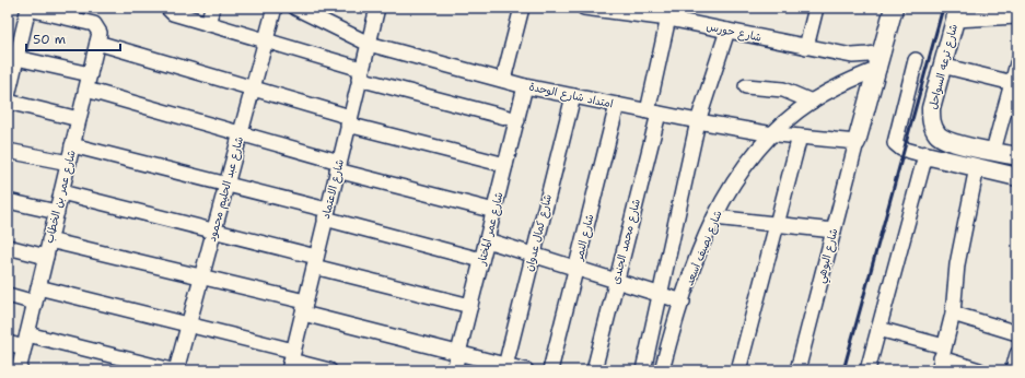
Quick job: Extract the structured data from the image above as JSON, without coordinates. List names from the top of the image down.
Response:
{
  "streets": {
    "main road": ["شارع ترعه السواحل"],
    "street": [
      "شارع حورس",
      "امتداد شارع الوحدة",
      "شارع عبد الحليم محمود",
      "شارع الاعتماد",
      "شارع عمر بن الخطاب",
      "شارع عمر المختار",
      "شارع كمال عدوان",
      "شارع النمر",
      "شارع محمد الجندى",
      "شارع نصيف أسعد",
      "شارع البوهي"
    ]
  },
  "crossings": [
    ["شارع حورس", "شارع محمد الجندى"],
    ["شارع حورس", "شارع نصيف أسعد"],
    ["امتداد شارع الوحدة", "شارع الاعتماد"],
    ["امتداد شارع الوحدة", "شارع عمر المختار"],
    ["امتداد شارع الوحدة", "شارع كمال عدوان"],
    ["امتداد شارع الوحدة", "شارع النمر"],
    ["امتداد شارع الوحدة", "شارع محمد الجندى"],
    ["امتداد شارع الوحدة", "شارع نصيف أسعد"],
    ["امتداد شارع الوحدة", "شارع البوهي"]
  ],
  "scale_bar": "50 m"
}
